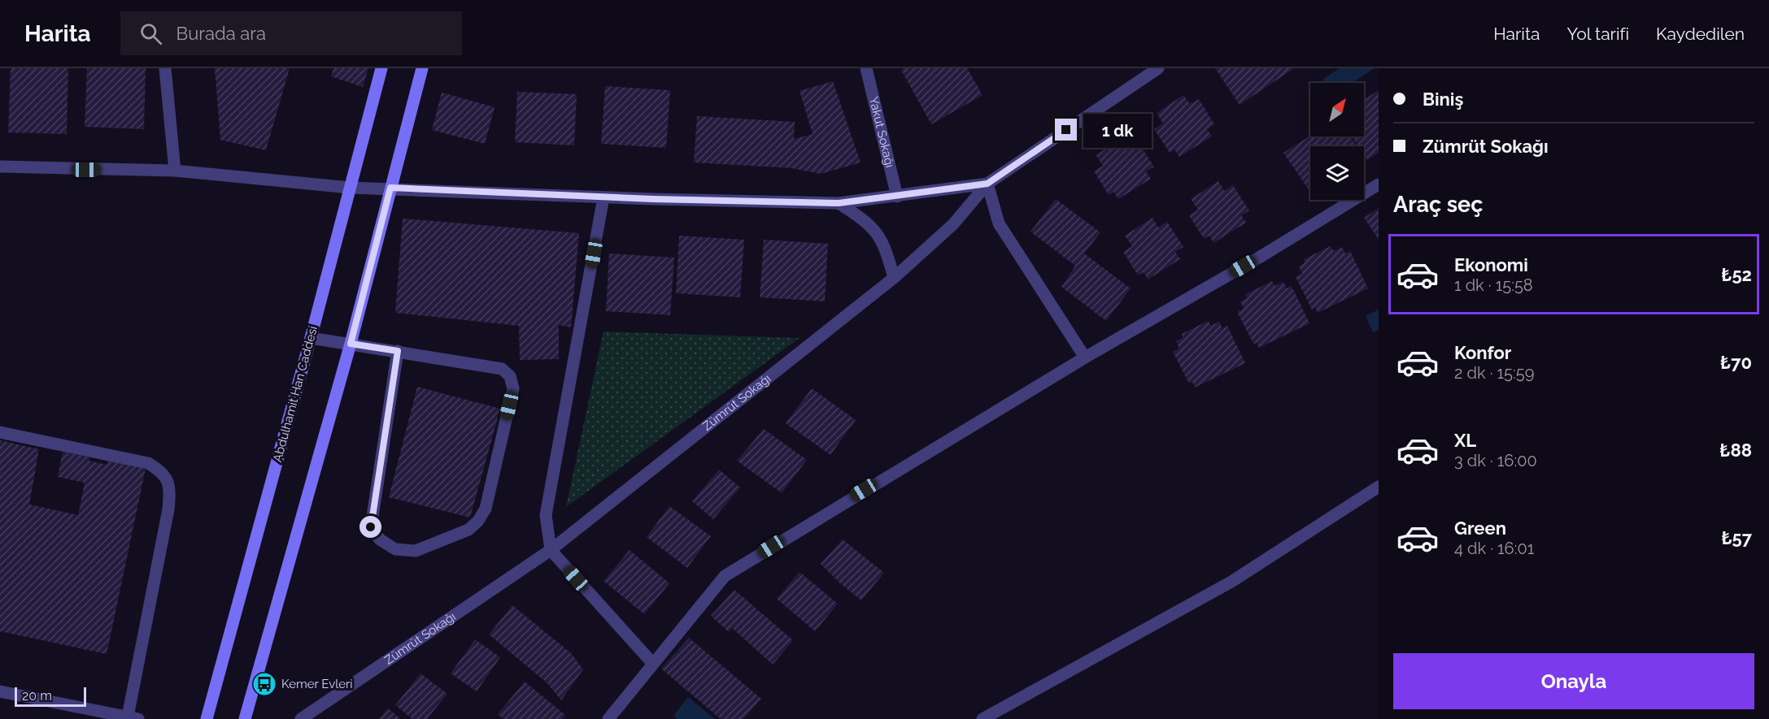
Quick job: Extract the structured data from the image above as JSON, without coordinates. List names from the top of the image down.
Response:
{
  "streets": {
    "main road": ["Abdulhamit Han Caddesi"],
    "street": ["Yakut Sokağı", "Zümrüt Sokağı"]
  },
  "places": {
    "bus stop": ["Kemer Evleri"]
  },
  "scale_bar": "20 m",
  "north": "top right",
  "page": {
    "header": "Harita",
    "search": "Burada ara",
    "nav": ["Harita", "Yol tarifi", "Kaydedilen"],
    "banner": ["Biniş", "Zümrüt Sokağı"],
    "bubble": "1 dk",
    "heading": "Araç seç",
    "list": [
      {
        "name": "Ekonomi",
        "note": "1 dk · 15:58",
        "value": "₺52"
      },
      {
        "name": "Konfor",
        "note": "2 dk · 15:59",
        "value": "₺70"
      },
      {
        "name": "XL",
        "note": "3 dk · 16:00",
        "value": "₺88"
      },
      {
        "name": "Green",
        "note": "4 dk · 16:01",
        "value": "₺57"
      }
    ],
    "buttons": "Onayla",
    "scale": "20 m"
  }
}
